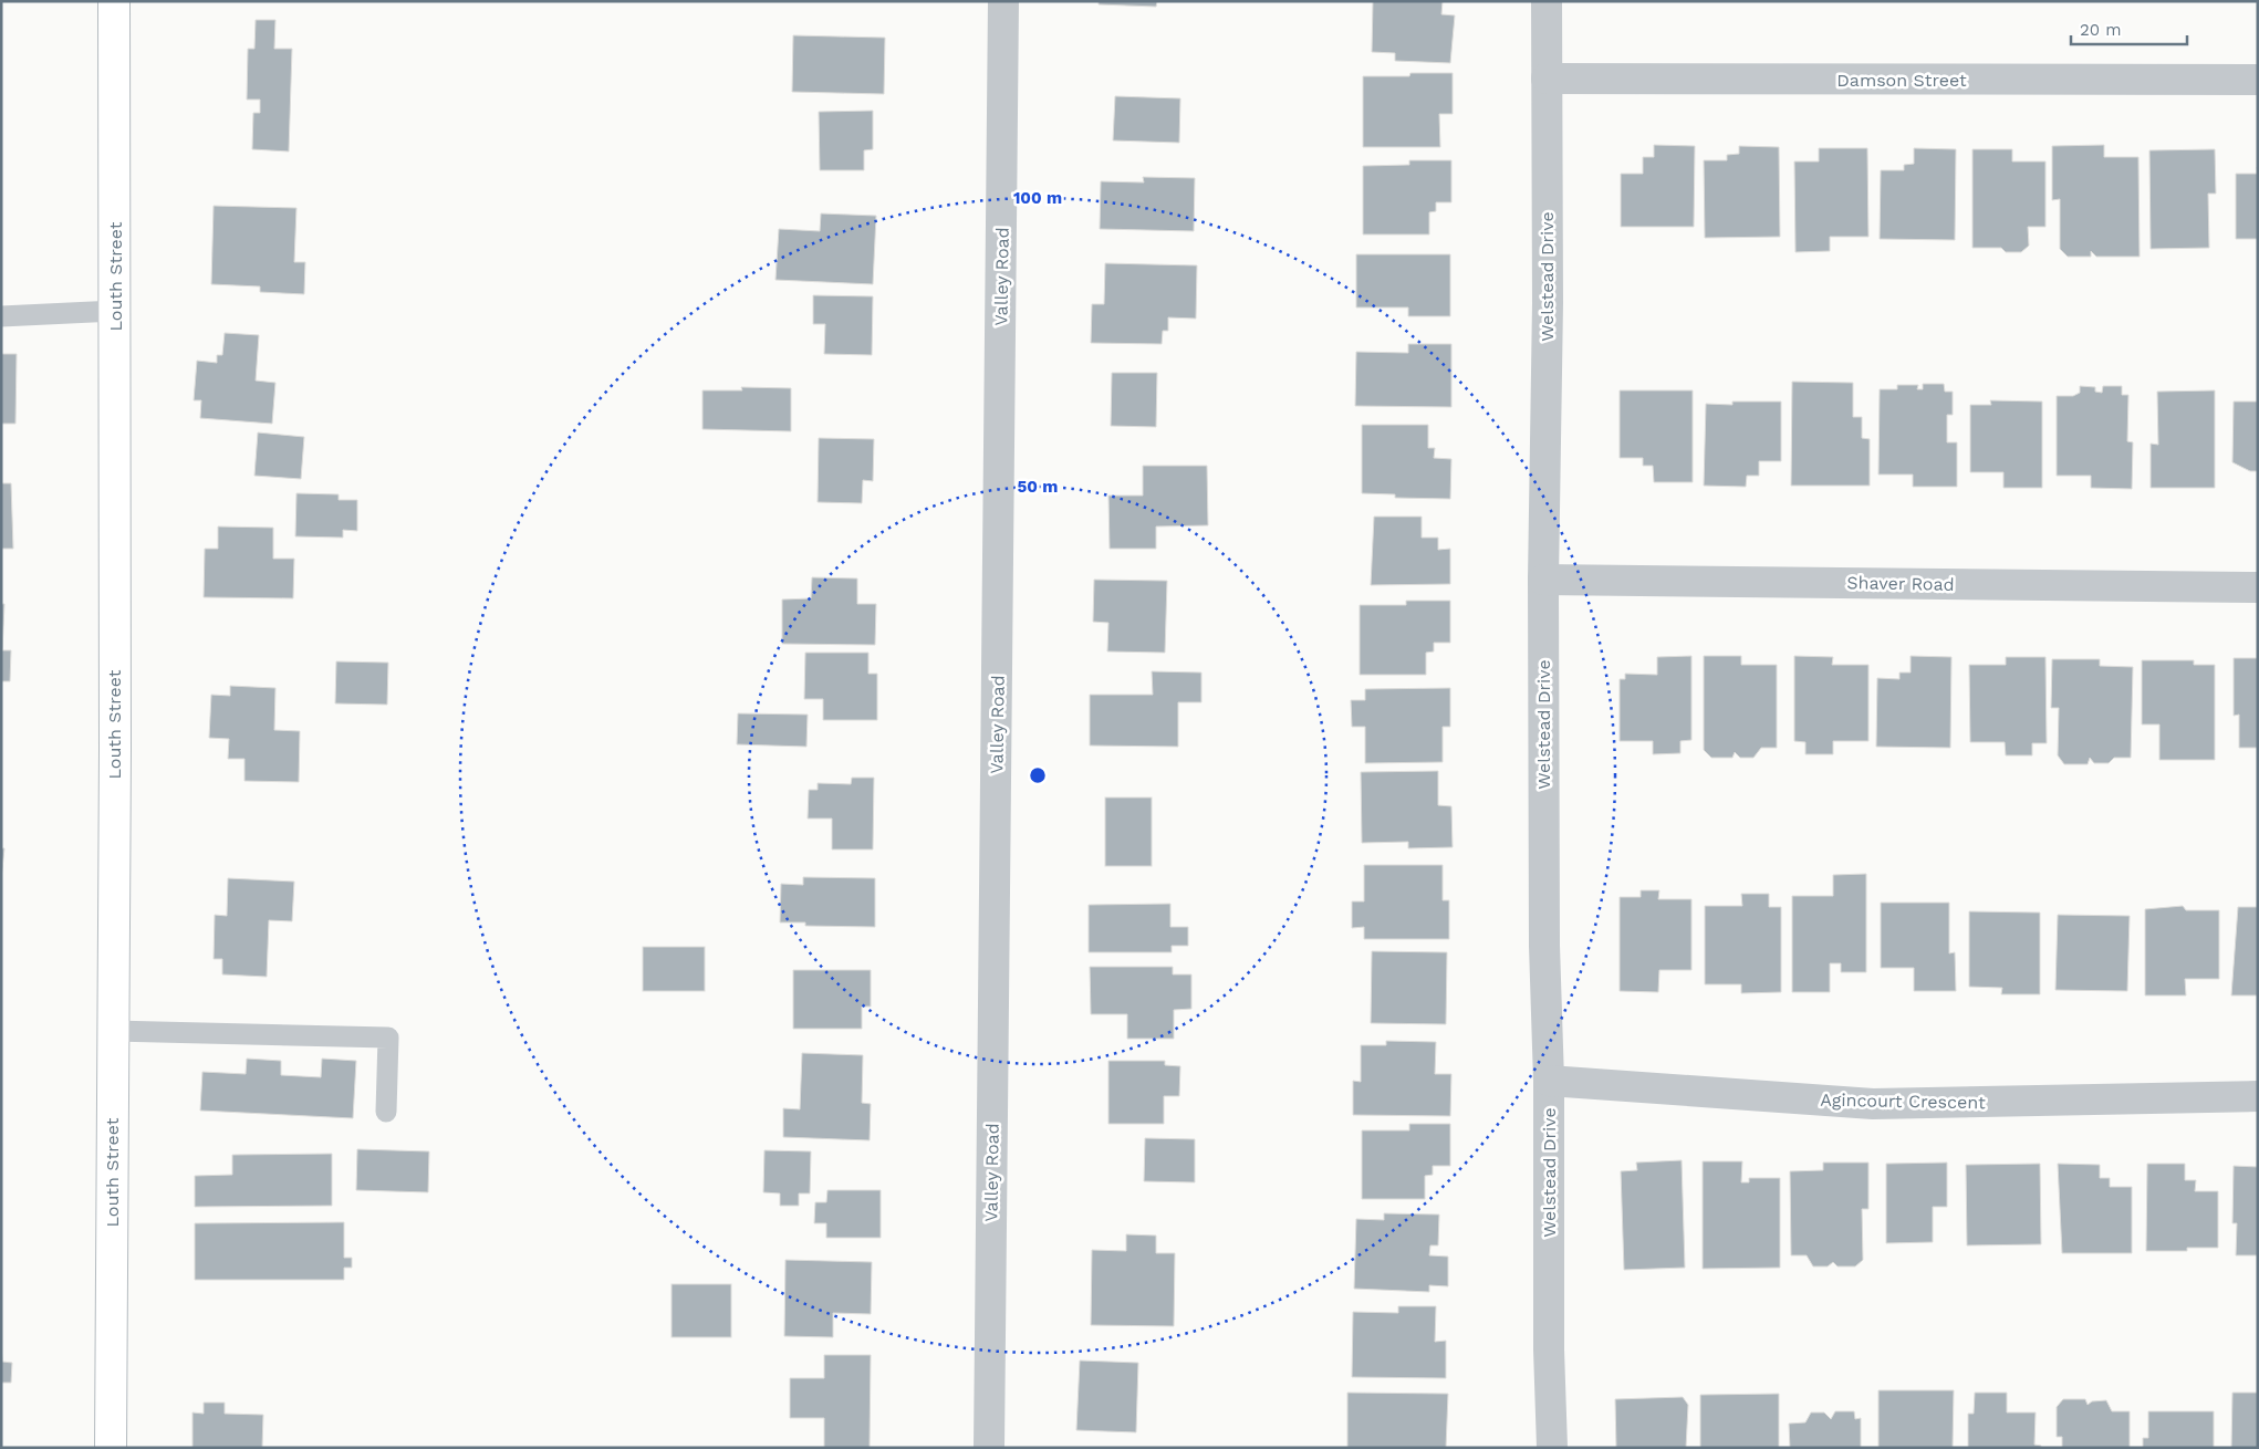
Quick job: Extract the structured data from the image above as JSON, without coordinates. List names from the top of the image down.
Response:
{
  "streets": {
    "main road": ["Louth Street"],
    "street": [
      "Damson Street",
      "Valley Road",
      "Welstead Drive",
      "Shaver Road",
      "Agincourt Crescent"
    ]
  },
  "crossings": [
    ["Damson Street", "Welstead Drive"],
    ["Welstead Drive", "Shaver Road"],
    ["Welstead Drive", "Agincourt Crescent"]
  ],
  "scale_bar": "20 m",
  "rings": ["100 m", "50 m"]
}
